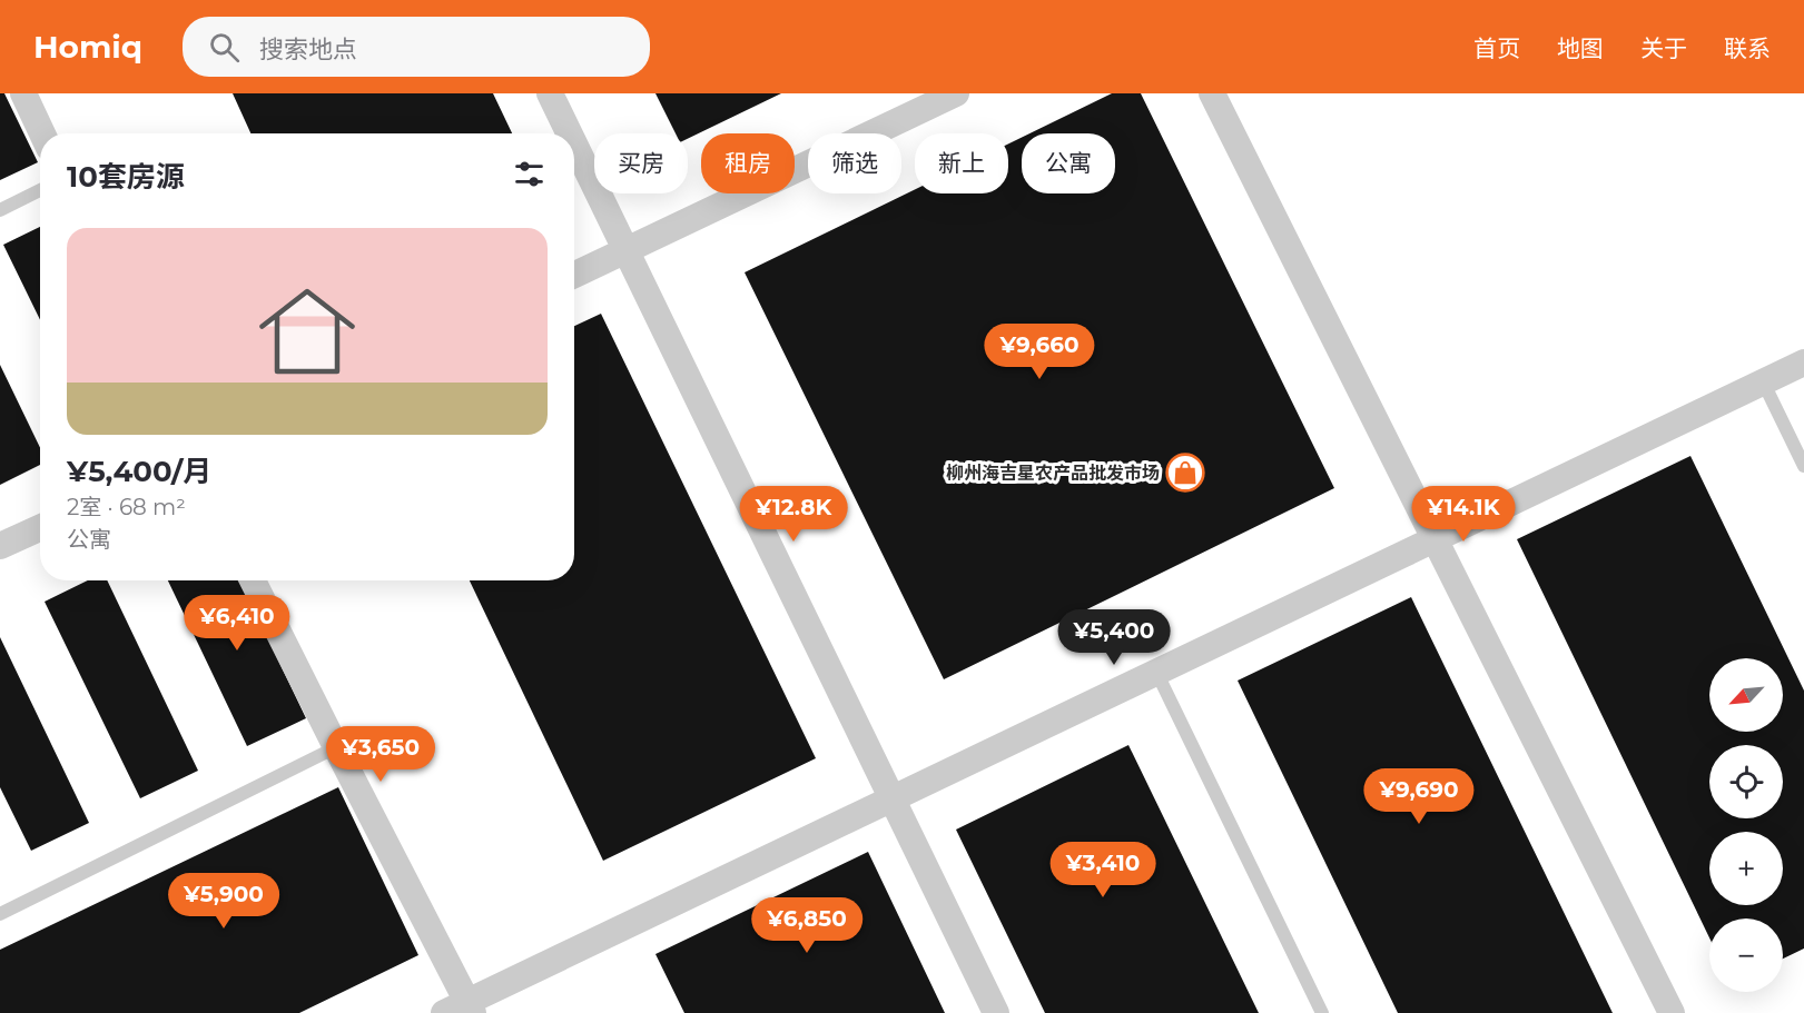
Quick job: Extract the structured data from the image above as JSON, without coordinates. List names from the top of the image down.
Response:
{
  "places": {
    "shop": ["柳州海吉星农产品批发市场"]
  },
  "north": "bottom left",
  "page": {
    "header": "Homiq",
    "search": "搜索地点",
    "nav": [
      "首页",
      "地图",
      "关于",
      "联系"
    ],
    "chip": [
      "买房",
      "租房",
      "筛选",
      "新上",
      "公寓"
    ],
    "heading": "10套房源",
    "list": [
      {
        "name": "¥5,400/月",
        "note": "2室 · 68 m² · 公寓"
      }
    ],
    "price": [
      "¥9,660",
      "¥12.8K",
      "¥14.1K",
      "¥6,410",
      "¥5,400",
      "¥3,650",
      "¥9,690",
      "¥3,410",
      "¥5,900",
      "¥6,850"
    ],
    "map_buttons": ["+", "−"]
  }
}
